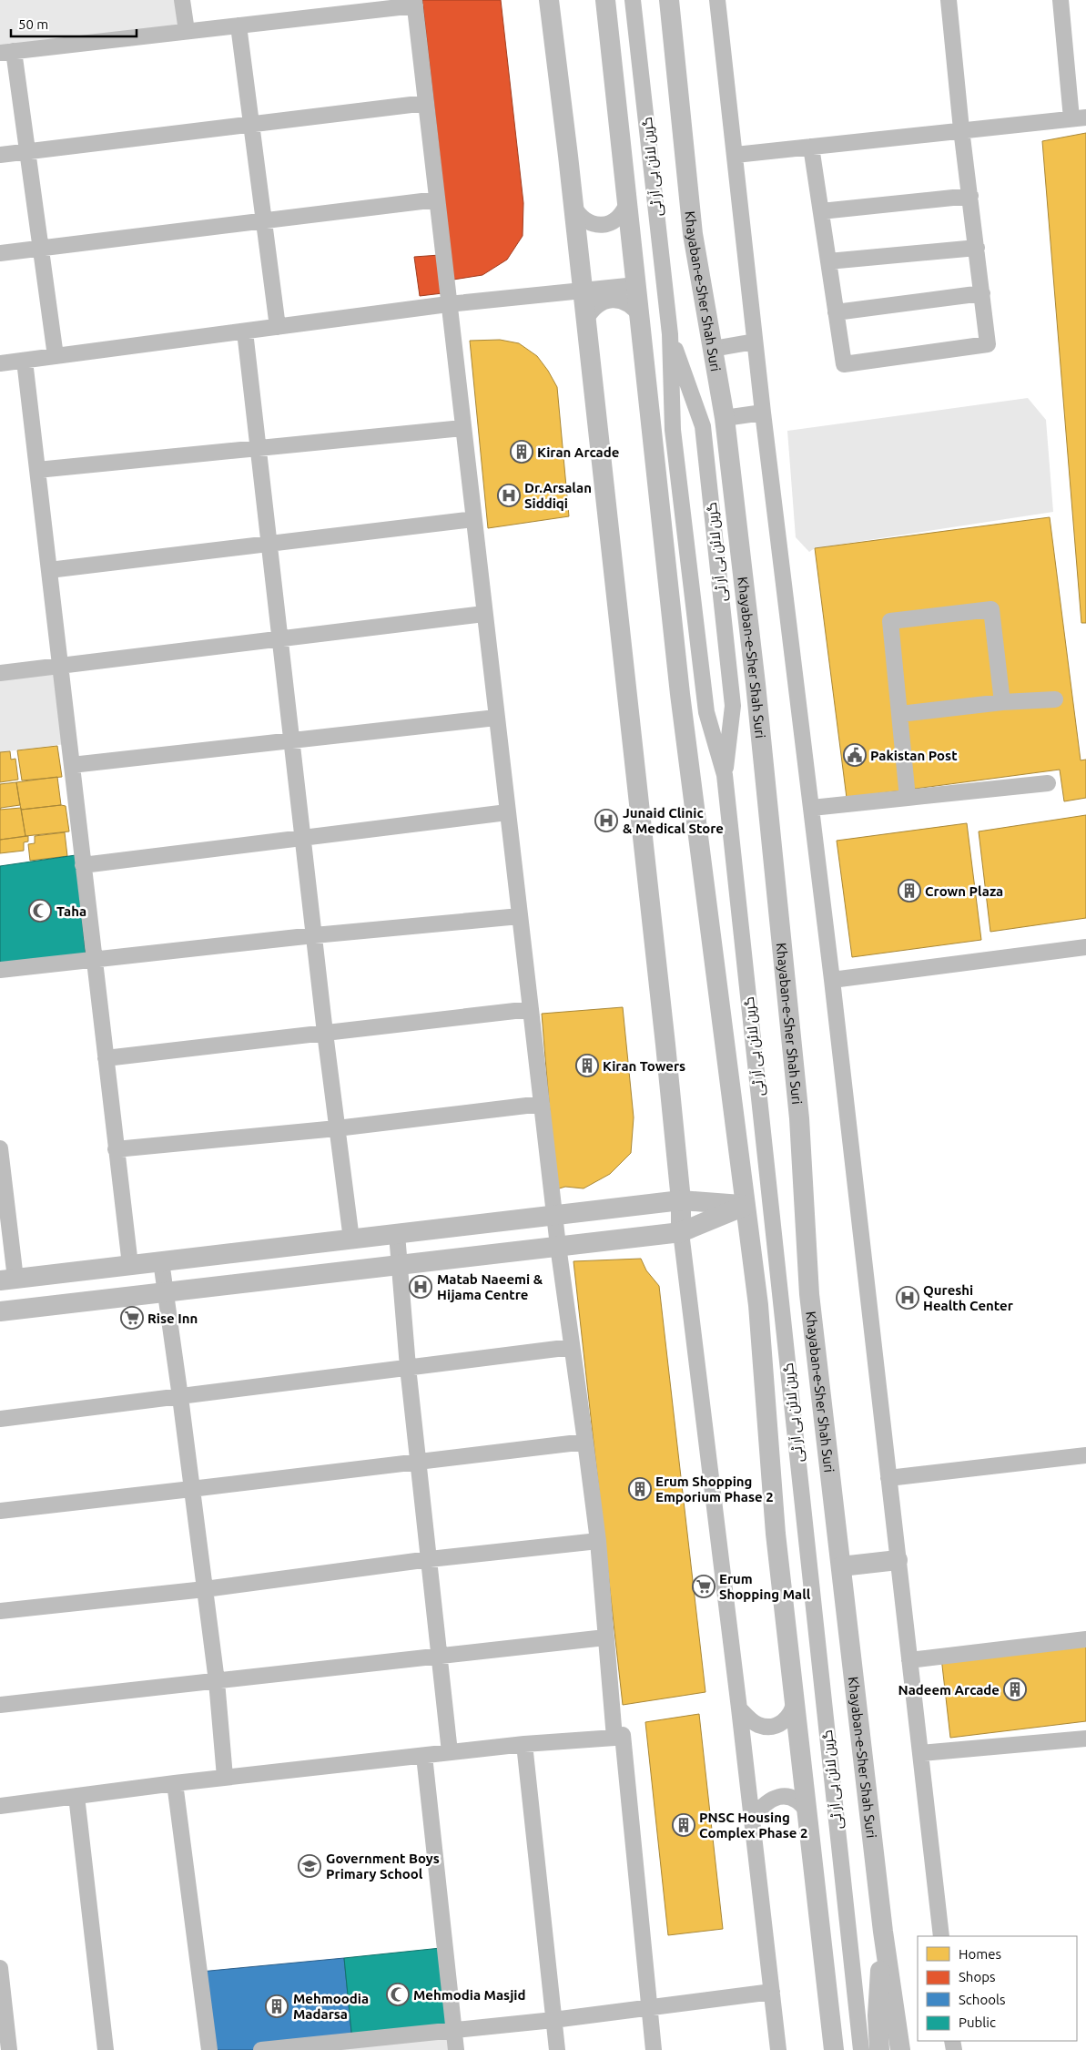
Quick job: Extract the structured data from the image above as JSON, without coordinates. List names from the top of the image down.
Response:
{
  "streets": {
    "main road": ["Khayaban-e-Sher Shah Suri"],
    "street": ["گرین لائن بی آر ٹی"]
  },
  "places": {
    "building": [
      "Kiran Arcade",
      "Crown Plaza",
      "Kiran Towers",
      "Erum Shopping Emporium Phase 2",
      "Nadeem Arcade",
      "PNSC Housing Complex Phase 2",
      "Mehmoodia Madarsa"
    ],
    "hospital": [
      "Dr.Arsalan Siddiqi",
      "Junaid Clinic & Medical Store",
      "Matab Naeemi & Hijama Centre",
      "Qureshi Health Center"
    ],
    "public building": ["Pakistan Post"],
    "mosque": ["Taha", "Mehmodia Masjid"],
    "supermarket": ["Rise Inn", "Erum Shopping Mall"],
    "school or university": ["Government Boys Primary School"]
  },
  "legend": [
    "Homes",
    "Shops",
    "Schools",
    "Public"
  ],
  "scale_bar": "50 m"
}
